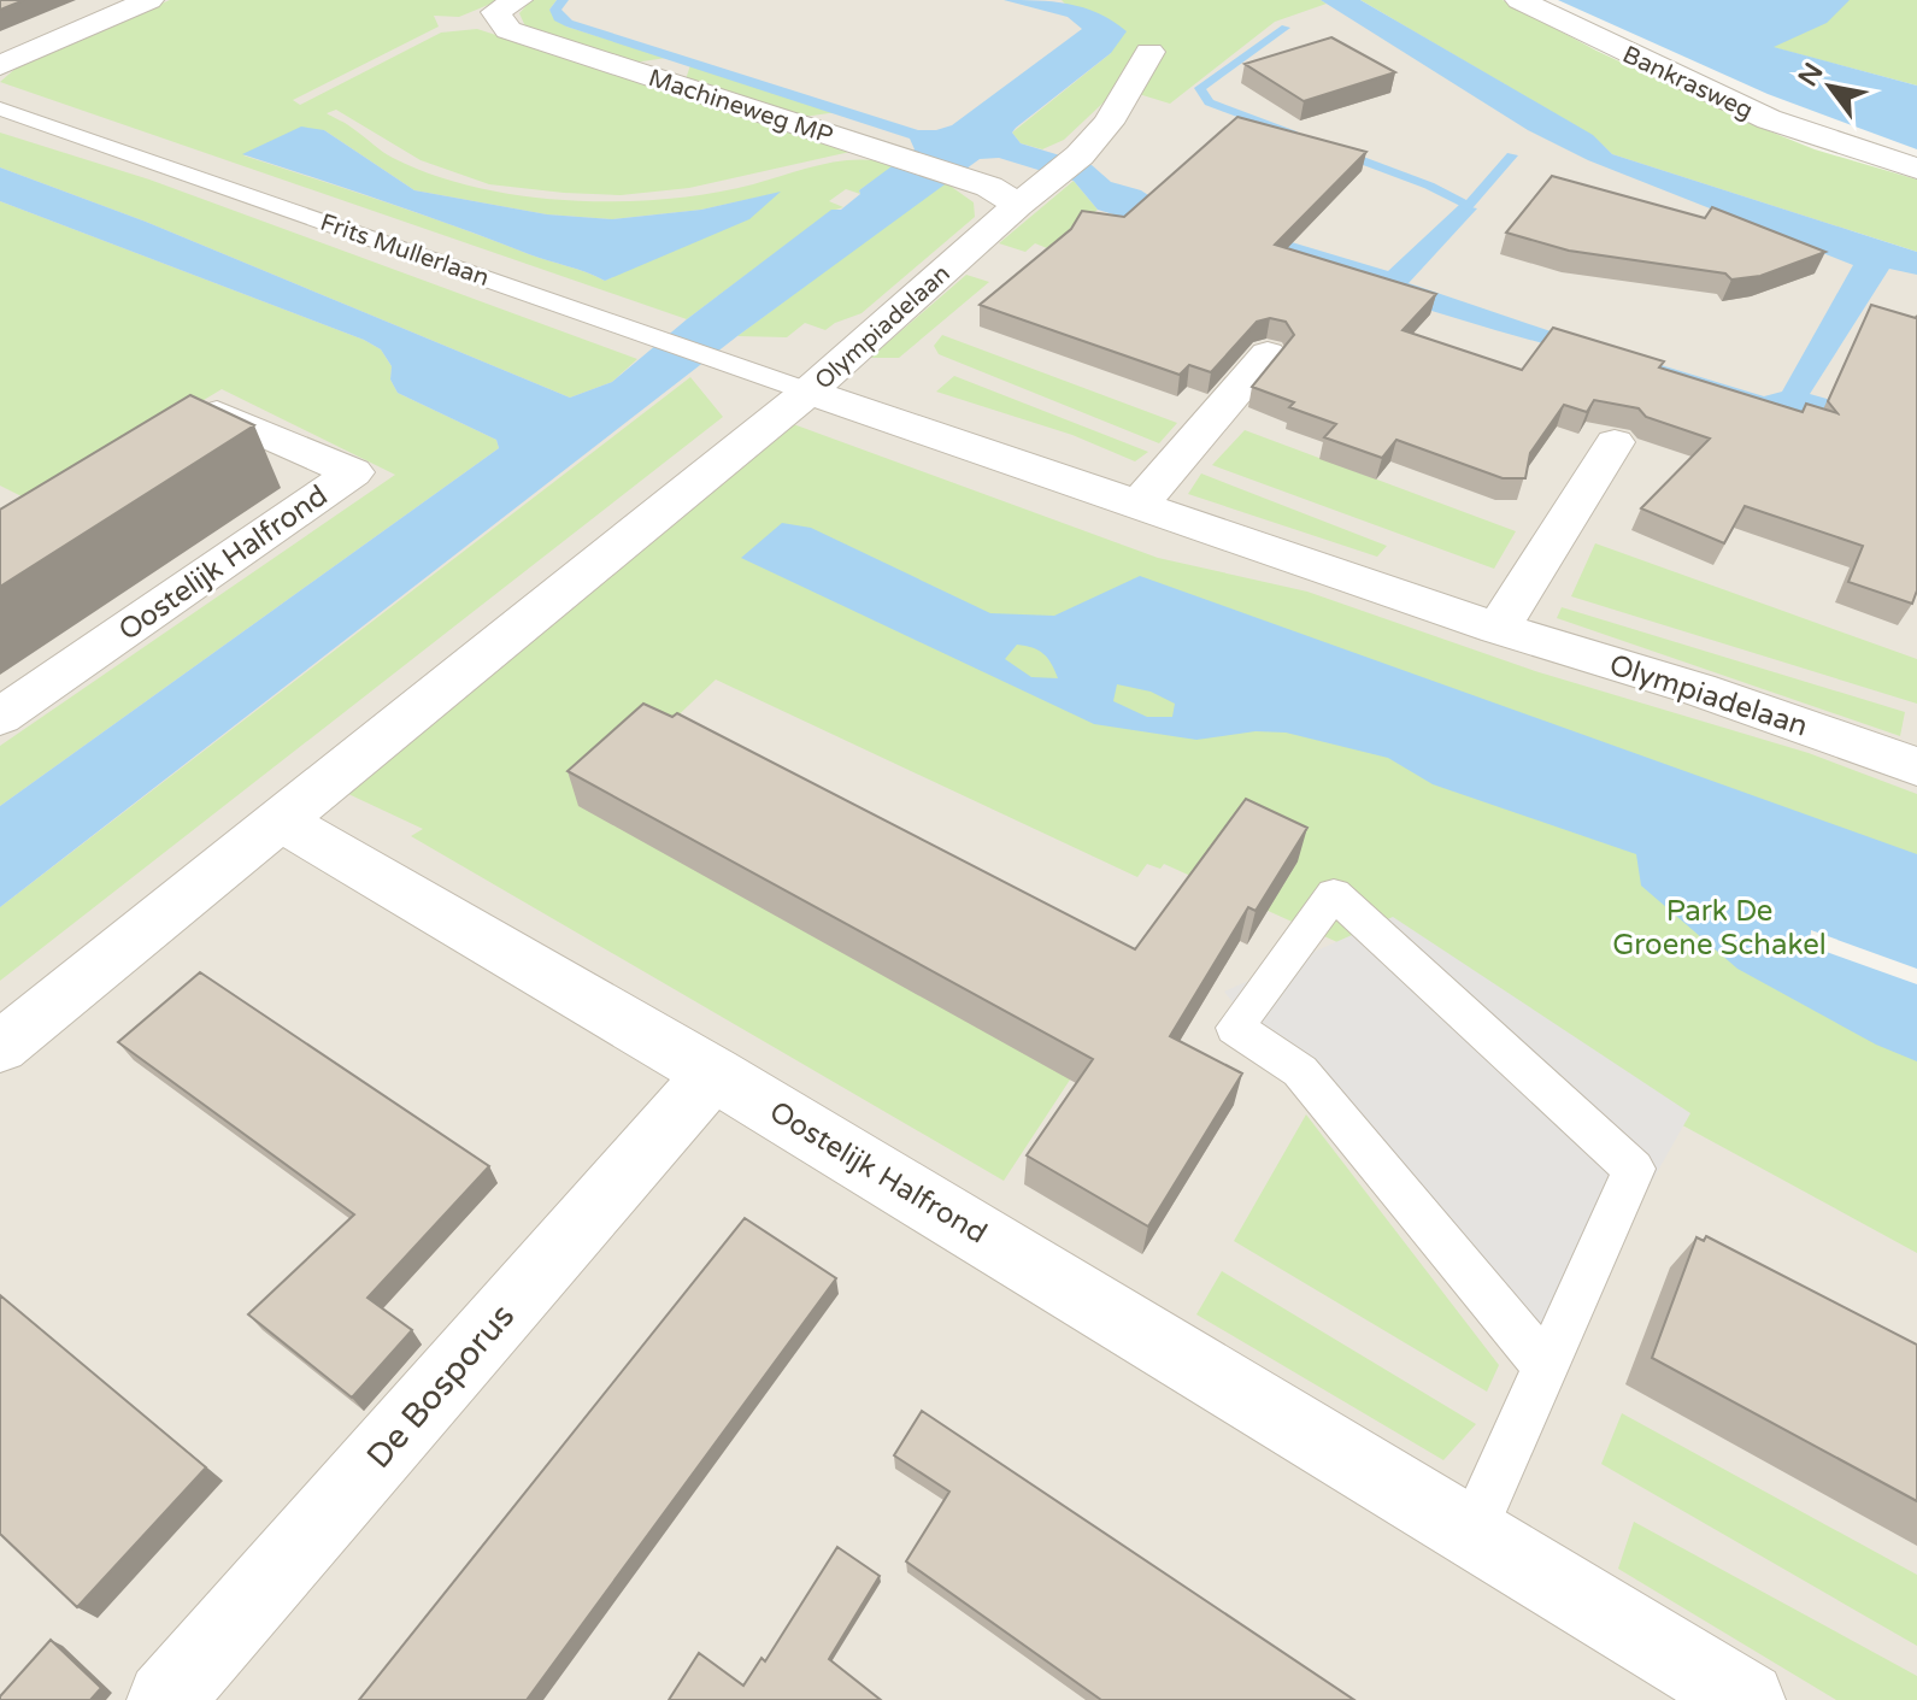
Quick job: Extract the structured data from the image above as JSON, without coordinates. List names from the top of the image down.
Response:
{
  "streets": {
    "street": [
      "Bankrasweg",
      "Machineweg MP",
      "Olympiadelaan",
      "Oostelijk Halfrond",
      "De Bosporus"
    ],
    "lane": ["Frits Mullerlaan"]
  },
  "crossings": [
    ["Machineweg MP", "Olympiadelaan"],
    ["Frits Mullerlaan", "Olympiadelaan"],
    ["Oostelijk Halfrond", "De Bosporus"]
  ],
  "parks": ["Park De Groene Schakel"],
  "north": "top left"
}
